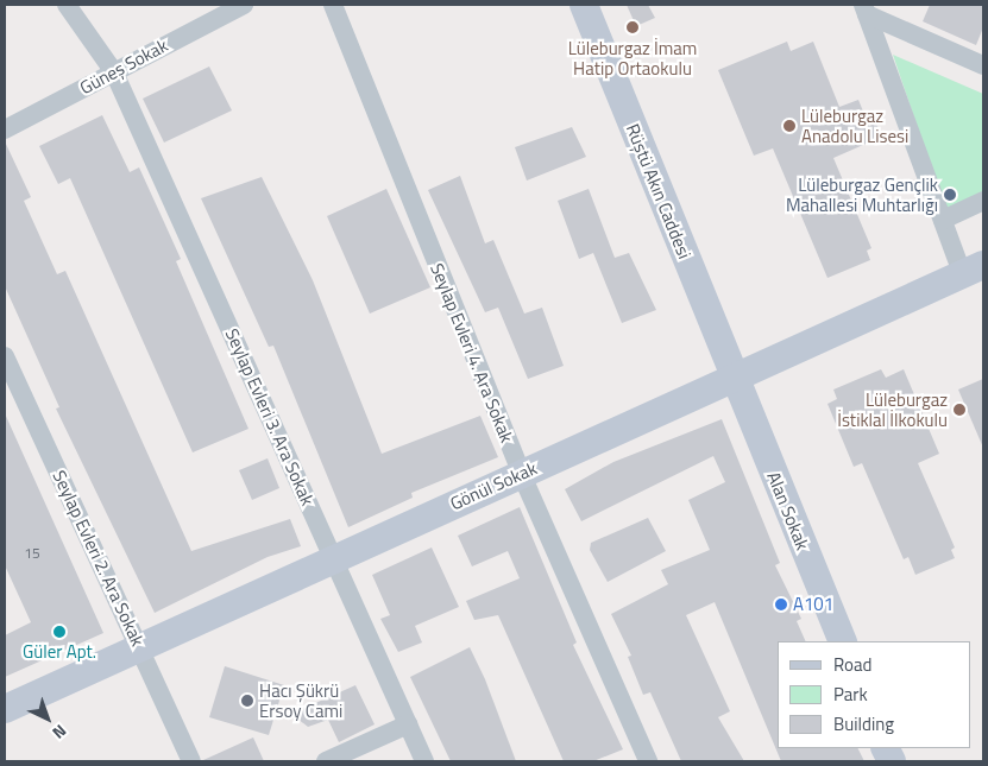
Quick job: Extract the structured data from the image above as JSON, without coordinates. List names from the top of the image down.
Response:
{
  "streets": {
    "street": [
      "Güneş Sokak",
      "Rüştü Akın Caddesi",
      "Seylap Evleri 4. Ara Sokak",
      "Seylap Evleri 3. Ara Sokak",
      "Gönül Sokak",
      "Alan Sokak",
      "Seylap Evleri 2. Ara Sokak"
    ]
  },
  "crossings": [
    ["Güneş Sokak", "Seylap Evleri 3. Ara Sokak"],
    ["Rüştü Akın Caddesi", "Gönül Sokak"],
    ["Rüştü Akın Caddesi", "Alan Sokak"],
    ["Seylap Evleri 4. Ara Sokak", "Gönül Sokak"],
    ["Seylap Evleri 3. Ara Sokak", "Gönül Sokak"],
    ["Gönül Sokak", "Alan Sokak"],
    ["Gönül Sokak", "Seylap Evleri 2. Ara Sokak"]
  ],
  "places": [
    "Lüleburgaz İmam Hatip Ortaokulu",
    "Lüleburgaz Anadolu Lisesi",
    "Lüleburgaz Gençlik Mahallesi Muhtarlığı",
    "Lüleburgaz İstiklal İlkokulu",
    "A101",
    "Güler Apt.",
    "Hacı Şükrü Ersoy Cami"
  ],
  "house_numbers": ["15"],
  "legend": ["Road", "Park", "Building"],
  "north": "bottom right"
}
